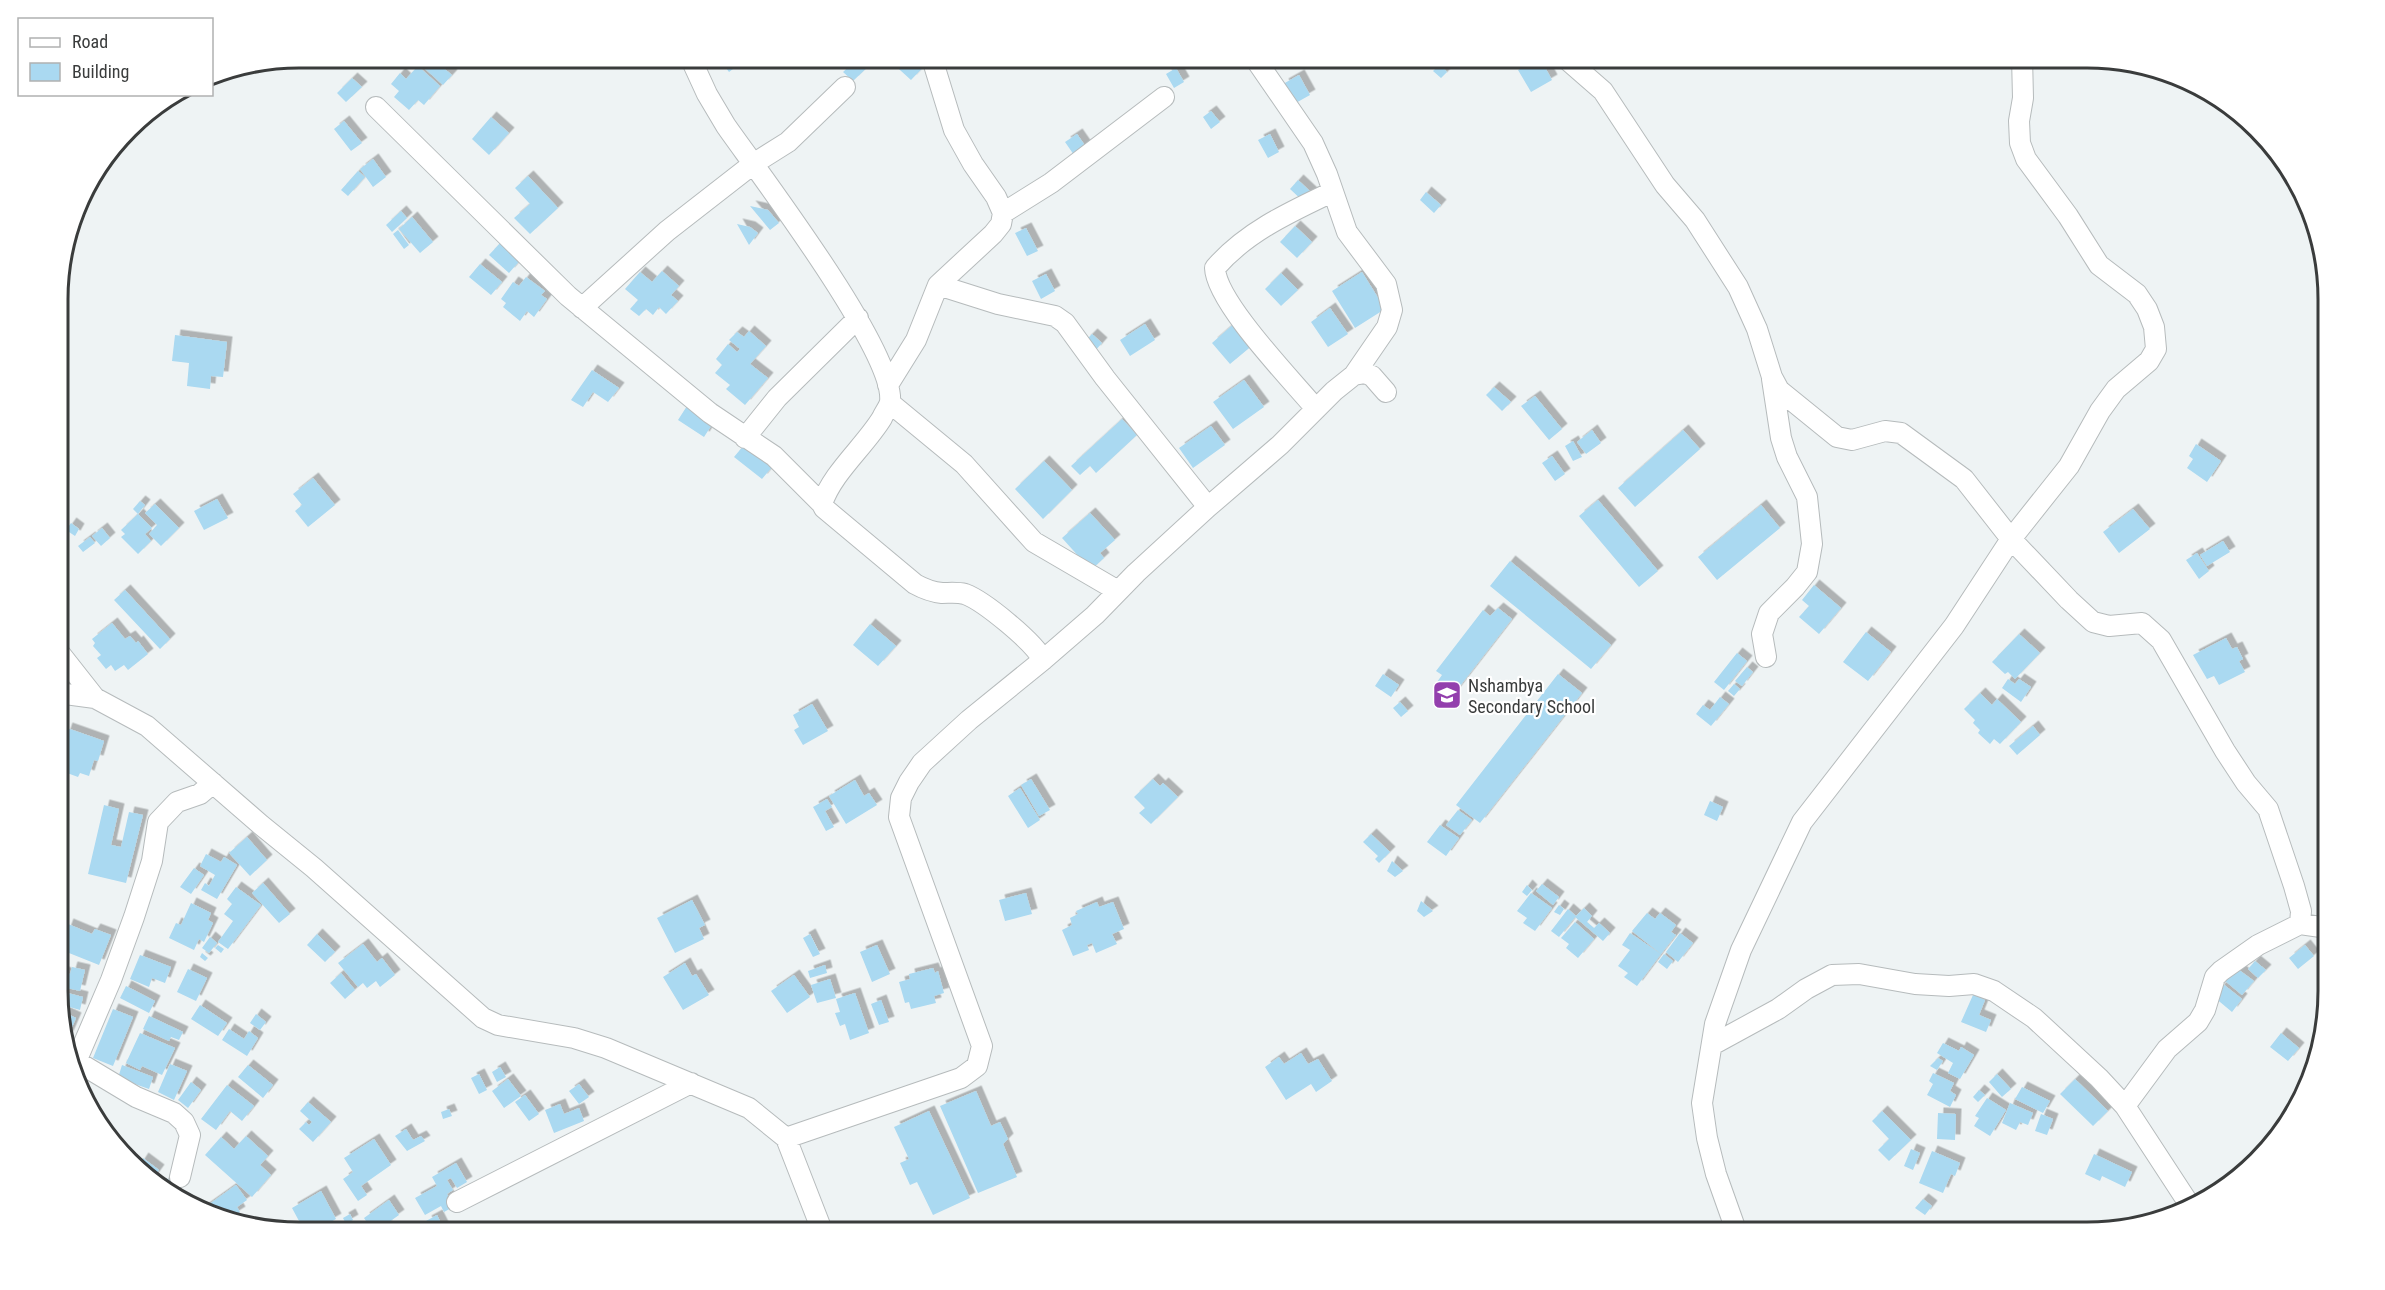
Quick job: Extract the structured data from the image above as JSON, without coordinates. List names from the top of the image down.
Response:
{
  "places": {
    "school or university": ["Nshambya Secondary School"]
  },
  "legend": ["Road", "Building"]
}
